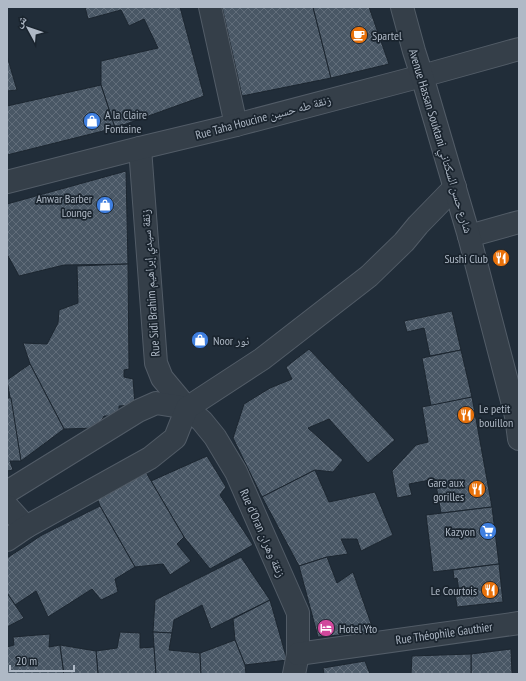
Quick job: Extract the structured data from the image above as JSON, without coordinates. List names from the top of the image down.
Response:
{
  "streets": {
    "street": [
      "Rue Taha Houcine زنقة طه حسين",
      "Avenue Hassan Souktani شارع حسن السكتاني",
      "Rue Sidi Brahim زنقة سيدي إبراهيم",
      "Rue d'Oran زنقة وهران",
      "Rue Théophile Gauthier"
    ]
  },
  "crossings": [
    ["Rue Taha Houcine زنقة طه حسين", "Avenue Hassan Souktani شارع حسن السكتاني"],
    ["Rue Taha Houcine زنقة طه حسين", "Rue Sidi Brahim زنقة سيدي إبراهيم"],
    ["Rue Sidi Brahim زنقة سيدي إبراهيم", "Rue d'Oran زنقة وهران"],
    ["Rue d'Oran زنقة وهران", "Rue Théophile Gauthier"]
  ],
  "places": {
    "cafe": ["Spartel"],
    "shop": ["A la Claire Fontaine", "Anwar Barber Lounge", "Noor نور"],
    "restaurant": [
      "Sushi Club",
      "Le petit bouillon",
      "Gare aux gorilles",
      "Le Courtois"
    ],
    "supermarket": ["Kazyon"],
    "hotel": ["Hotel Yto"]
  },
  "scale_bar": "20 m",
  "north": "top left"
}
